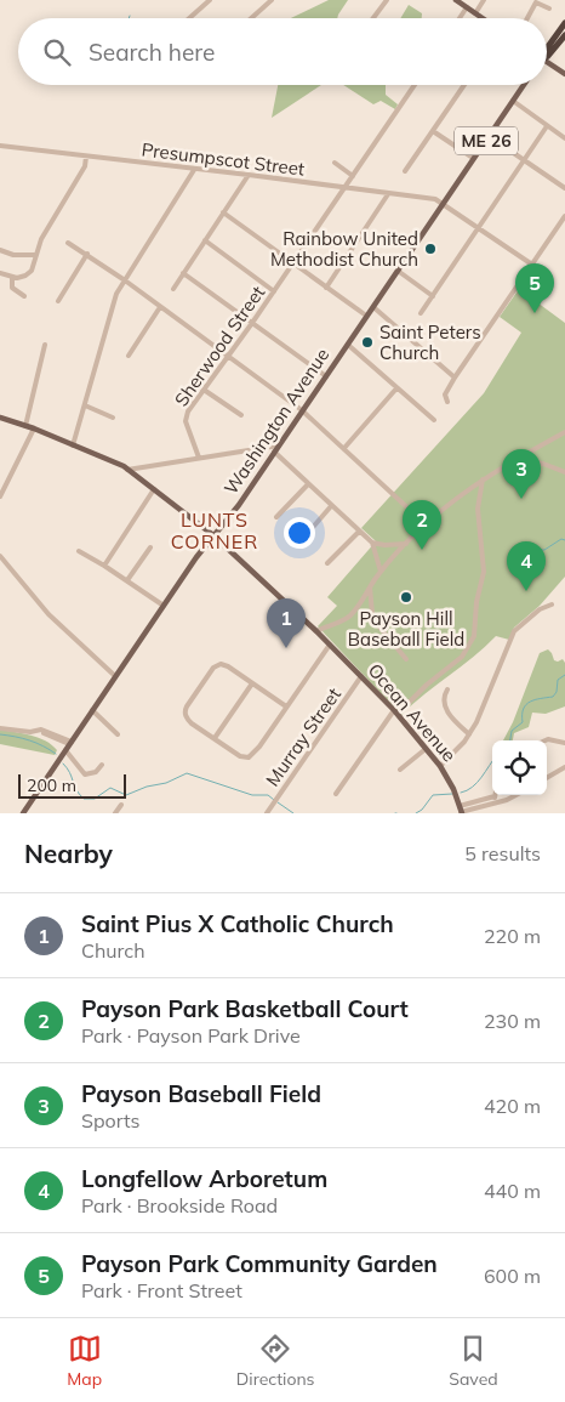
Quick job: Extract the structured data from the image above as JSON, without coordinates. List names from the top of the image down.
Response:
{
  "streets": {
    "main road": ["ME 26", "Washington Avenue", "Ocean Avenue"],
    "street": ["Presumpscot Street", "Sherwood Street", "Murray Street"]
  },
  "crossings": [
    ["Presumpscot Street", "Sherwood Street"],
    ["Presumpscot Street", "Washington Avenue"],
    ["Washington Avenue", "Ocean Avenue"],
    ["Ocean Avenue", "Murray Street"]
  ],
  "districts": ["LUNTS CORNER"],
  "places": ["Rainbow United Methodist Church", "Saint Peters Church", "Payson Hill Baseball Field"],
  "scale_bar": "200 m",
  "page": {
    "search": "Search here",
    "pins": [
      "5",
      "3",
      "2",
      "4",
      "1"
    ],
    "scale": "200 m",
    "heading": ["Nearby", "5 results"],
    "list": [
      {
        "mark": "1",
        "name": "Saint Pius X Catholic Church",
        "note": "Church",
        "value": "220 m"
      },
      {
        "mark": "2",
        "name": "Payson Park Basketball Court",
        "note": "Park · Payson Park Drive",
        "value": "230 m"
      },
      {
        "mark": "3",
        "name": "Payson Baseball Field",
        "note": "Sports",
        "value": "420 m"
      },
      {
        "mark": "4",
        "name": "Longfellow Arboretum",
        "note": "Park · Brookside Road",
        "value": "440 m"
      },
      {
        "mark": "5",
        "name": "Payson Park Community Garden",
        "note": "Park · Front Street",
        "value": "600 m"
      }
    ],
    "nav": ["Map", "Directions", "Saved"]
  }
}
